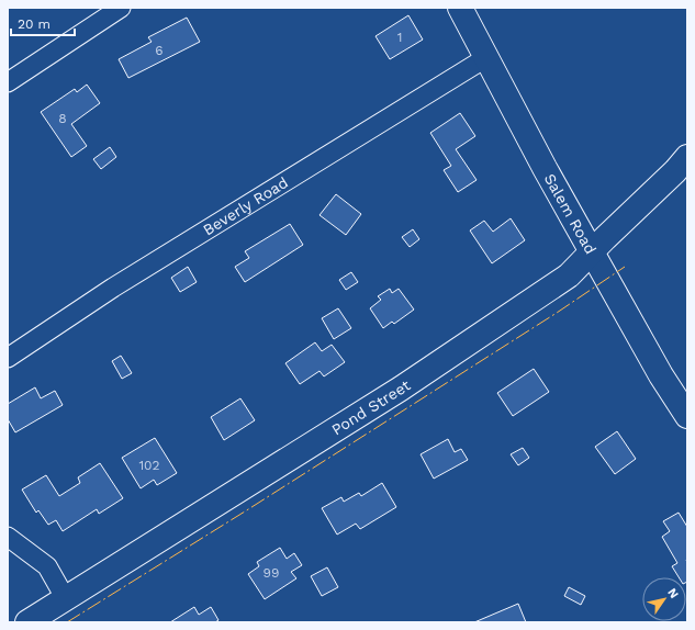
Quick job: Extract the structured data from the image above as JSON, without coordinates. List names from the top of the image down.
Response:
{
  "streets": {
    "street": ["Beverly Road", "Salem Road", "Pond Street"]
  },
  "crossings": [
    ["Beverly Road", "Salem Road"],
    ["Salem Road", "Pond Street"]
  ],
  "house_numbers": [
    "1",
    "6",
    "8",
    "102",
    "99"
  ],
  "scale_bar": "20 m",
  "north": "top right"
}
